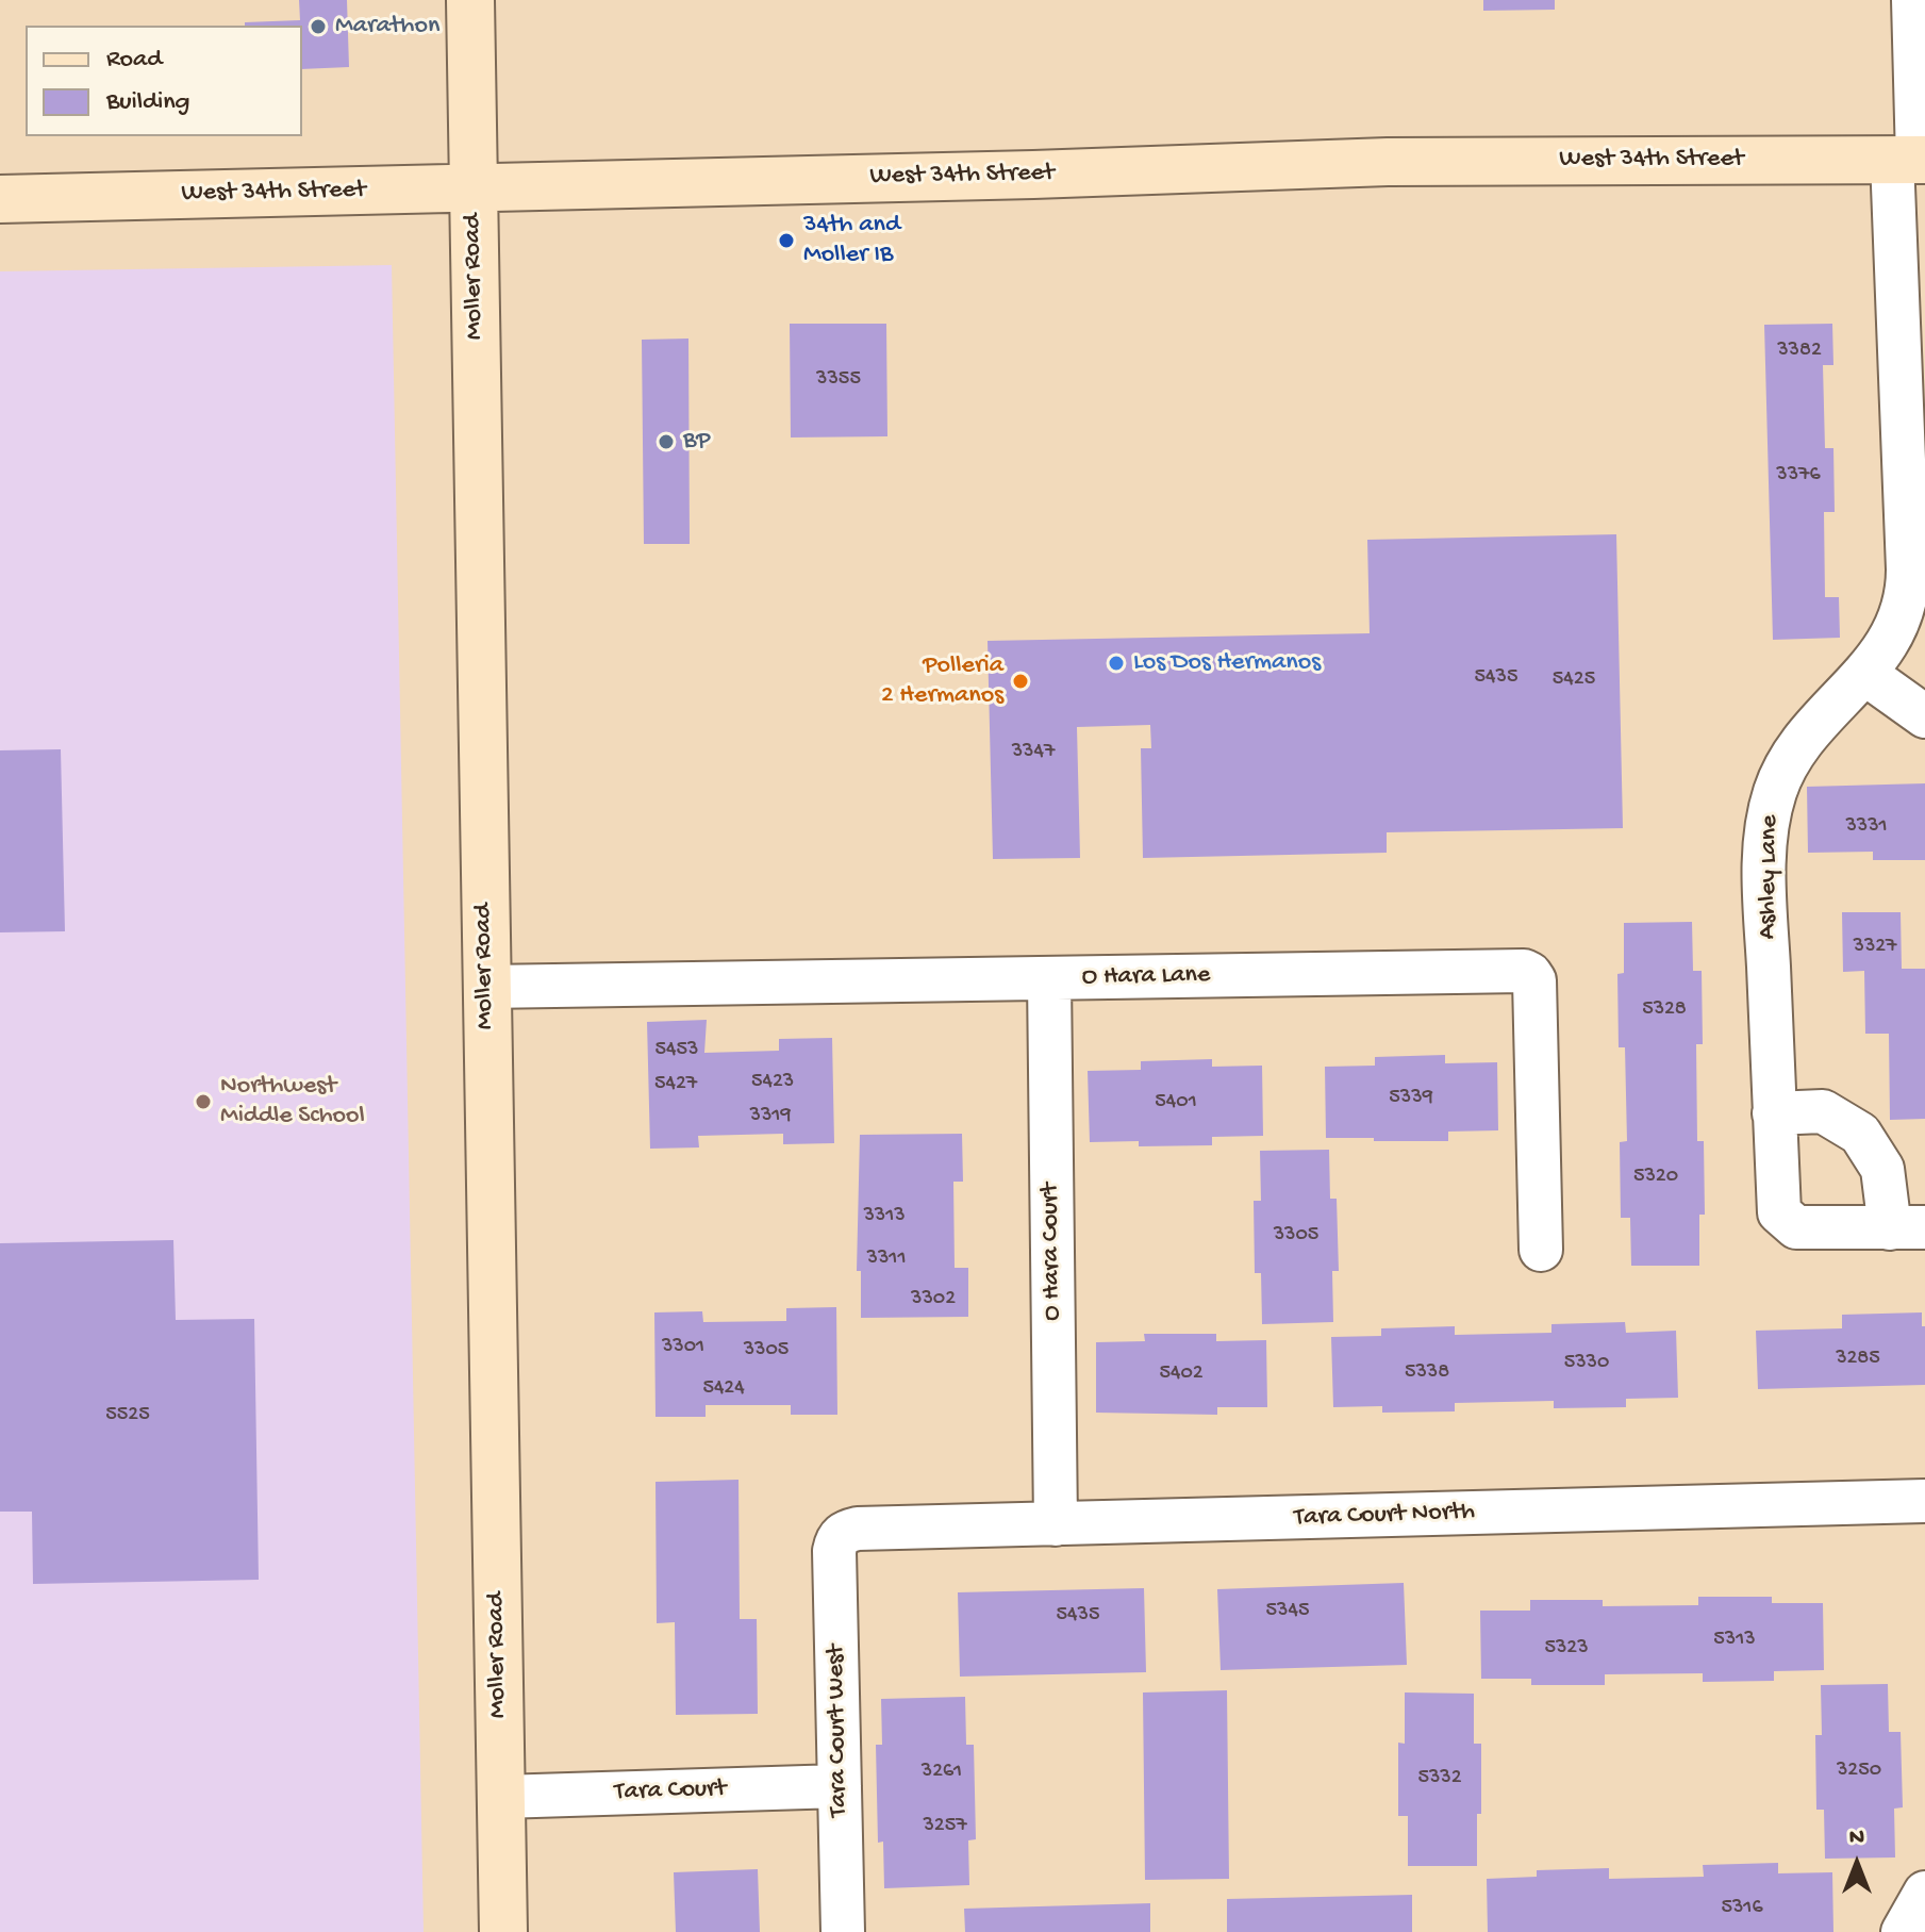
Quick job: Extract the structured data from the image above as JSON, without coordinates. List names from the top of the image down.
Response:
{
  "streets": {
    "main road": ["West 34th Street", "Moller Road"],
    "street": [
      "Ashley Lane",
      "O Hara Lane",
      "O Hara Court",
      "Tara Court North",
      "Tara Court West",
      "Tara Court"
    ]
  },
  "crossings": [
    ["West 34th Street", "Moller Road"],
    ["West 34th Street", "Ashley Lane"],
    ["Moller Road", "O Hara Lane"],
    ["Moller Road", "Tara Court"],
    ["O Hara Lane", "O Hara Court"],
    ["O Hara Court", "Tara Court North"],
    ["Tara Court North", "Tara Court West"],
    ["Tara Court West", "Tara Court"]
  ],
  "places": [
    "Marathon",
    "34th and Moller IB",
    "BP",
    "Los Dos Hermanos",
    "Polleria 2 Hermanos",
    "Northwest Middle School"
  ],
  "house_numbers": [
    "3382",
    "3355",
    "3376",
    "5435",
    "5425",
    "3347",
    "3331",
    "3327",
    "5328",
    "5453",
    "5423",
    "5427",
    "5339",
    "5401",
    "3319",
    "5320",
    "3313",
    "3305",
    "3311",
    "3302",
    "3301",
    "3305",
    "3285",
    "5330",
    "5338",
    "5402",
    "5424",
    "5525",
    "5345",
    "5435",
    "5313",
    "5323",
    "3250",
    "3261",
    "5332",
    "3257",
    "5316"
  ],
  "legend": ["Road", "Building"],
  "north": "top"
}
